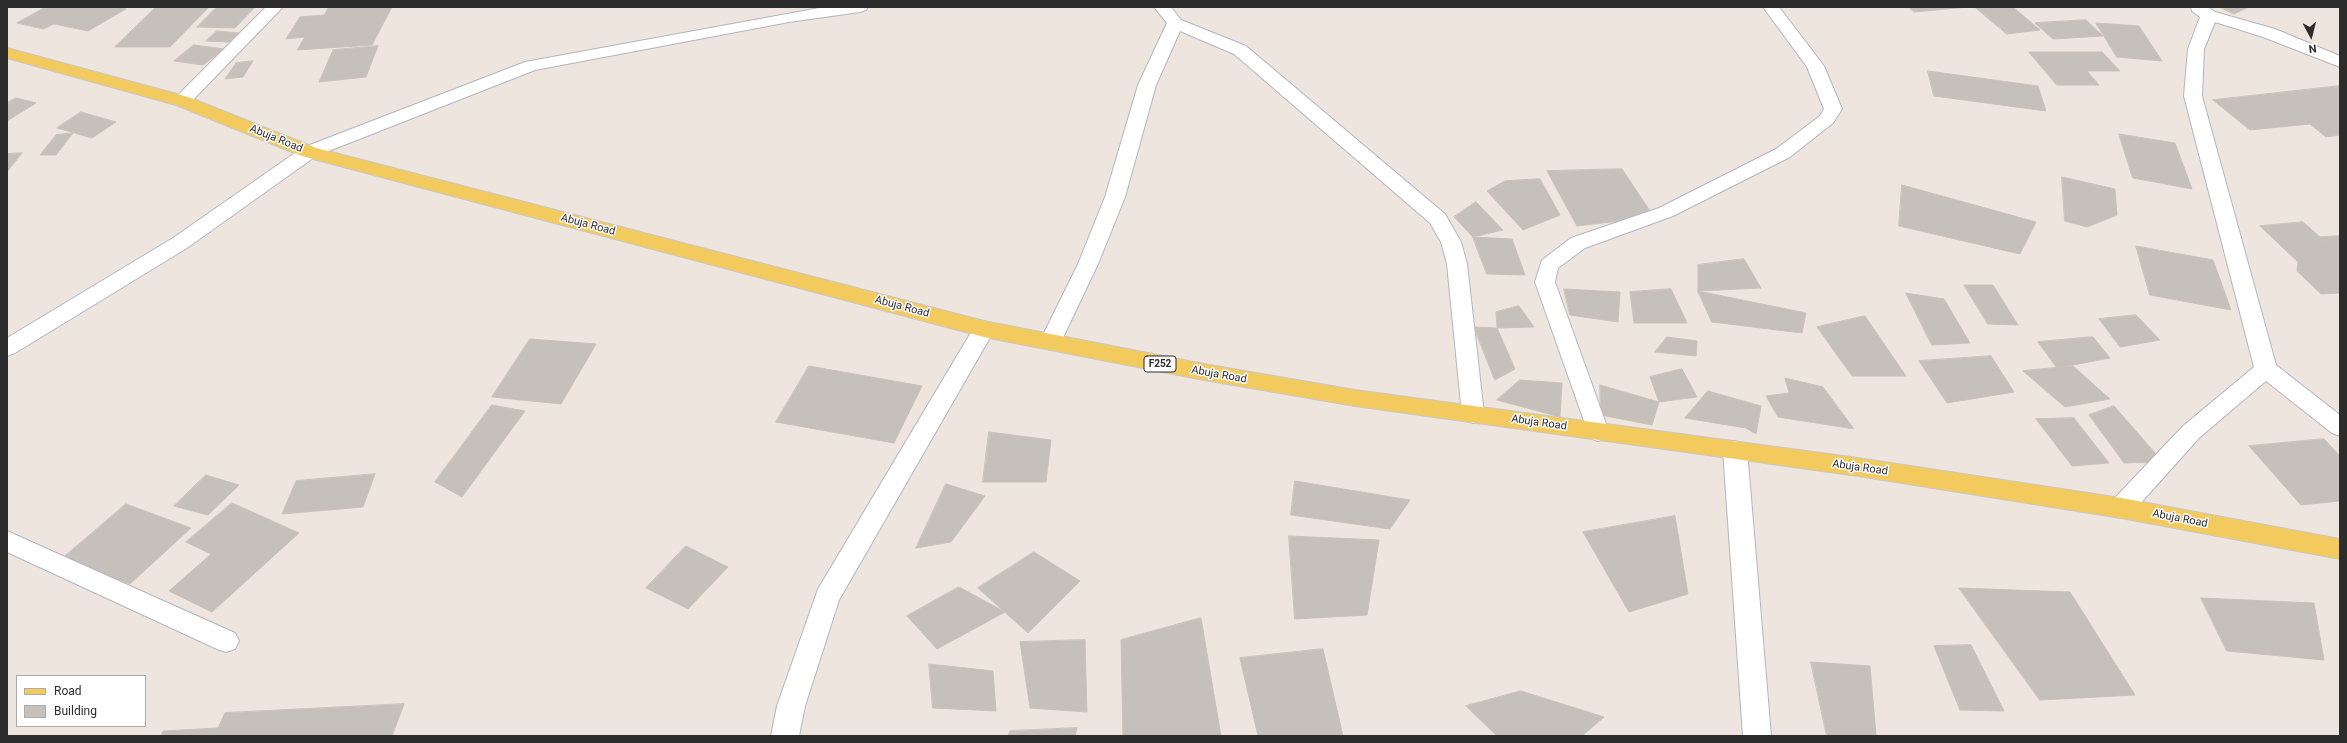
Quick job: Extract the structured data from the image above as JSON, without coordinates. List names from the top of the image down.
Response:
{
  "streets": {
    "main road": ["Abuja Road", "F252"]
  },
  "legend": ["Road", "Building"],
  "north": "bottom"
}
